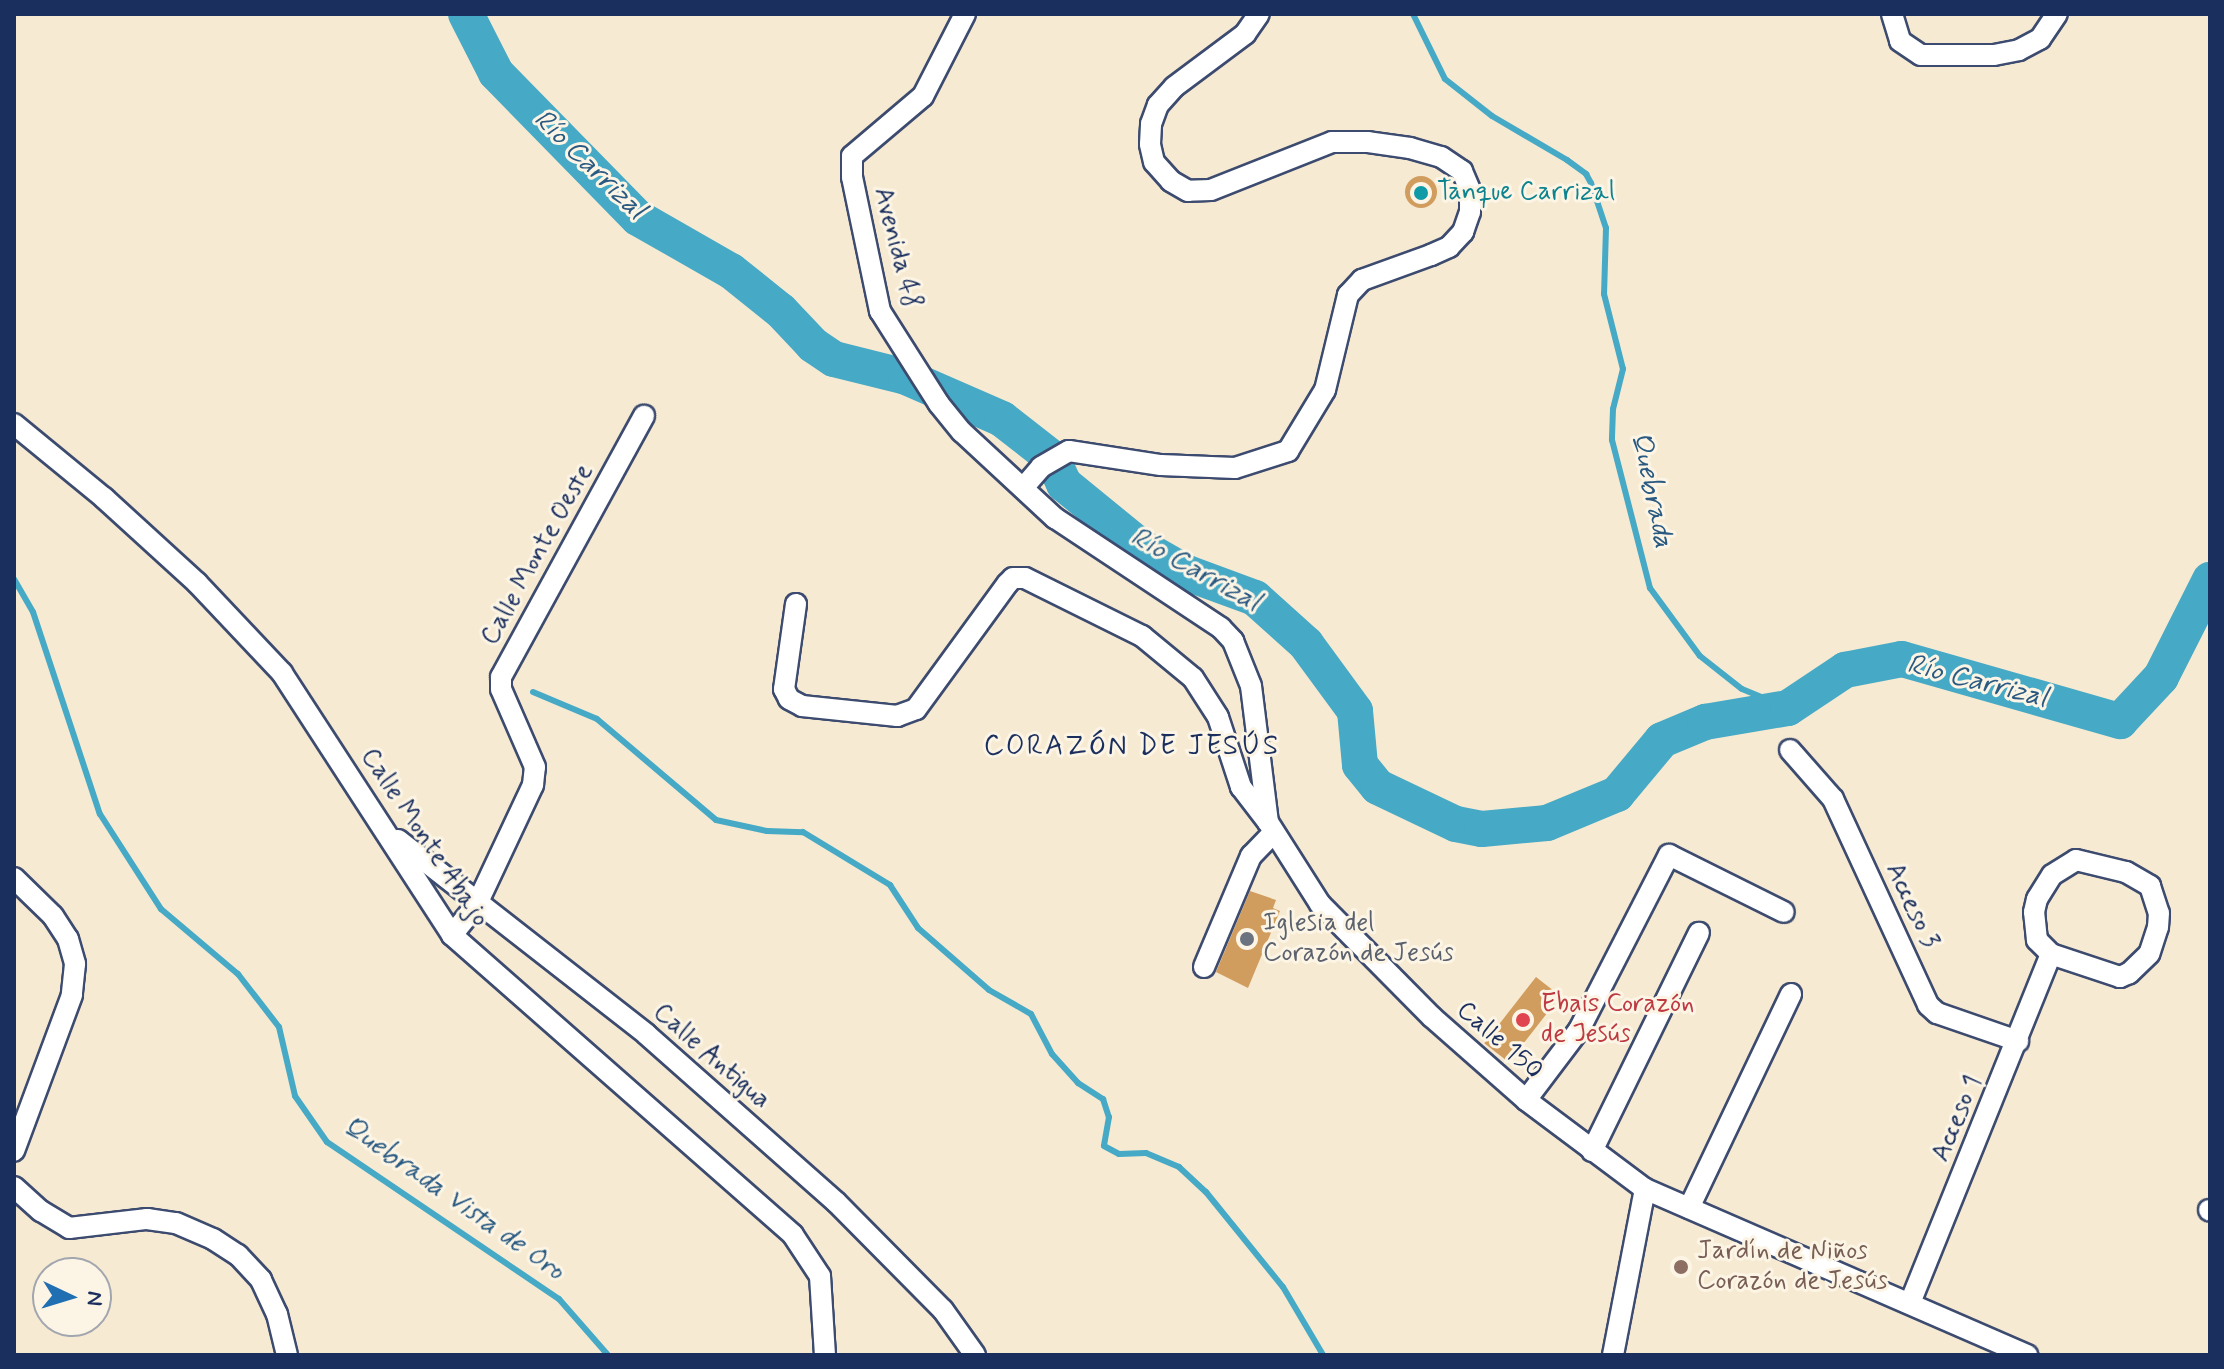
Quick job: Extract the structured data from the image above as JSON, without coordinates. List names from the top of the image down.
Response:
{
  "streets": {
    "street": [
      "Avenida 48",
      "Calle Monte Oeste",
      "Calle Monte Abajo",
      "Acceso 3",
      "Calle 150",
      "Calle Antigua",
      "Acceso 1"
    ]
  },
  "crossings": [
    ["Avenida 48", "Calle 150"],
    ["Calle Monte Oeste", "Calle Monte Abajo"],
    ["Calle Monte Oeste", "Calle Antigua"],
    ["Calle Monte Abajo", "Calle Antigua"],
    ["Acceso 3", "Acceso 1"],
    ["Calle 150", "Acceso 1"]
  ],
  "districts": ["CORAZÓN DE JESÚS"],
  "water": ["Río Carrizal", "Quebrada", "Quebrada Vista de Oro"],
  "places": [
    "Tanque Carrizal",
    "Iglesia del Corazón de Jesús",
    "Ebais Corazón de Jesús",
    "Jardín de Niños Corazón de Jesús"
  ],
  "north": "right"
}
